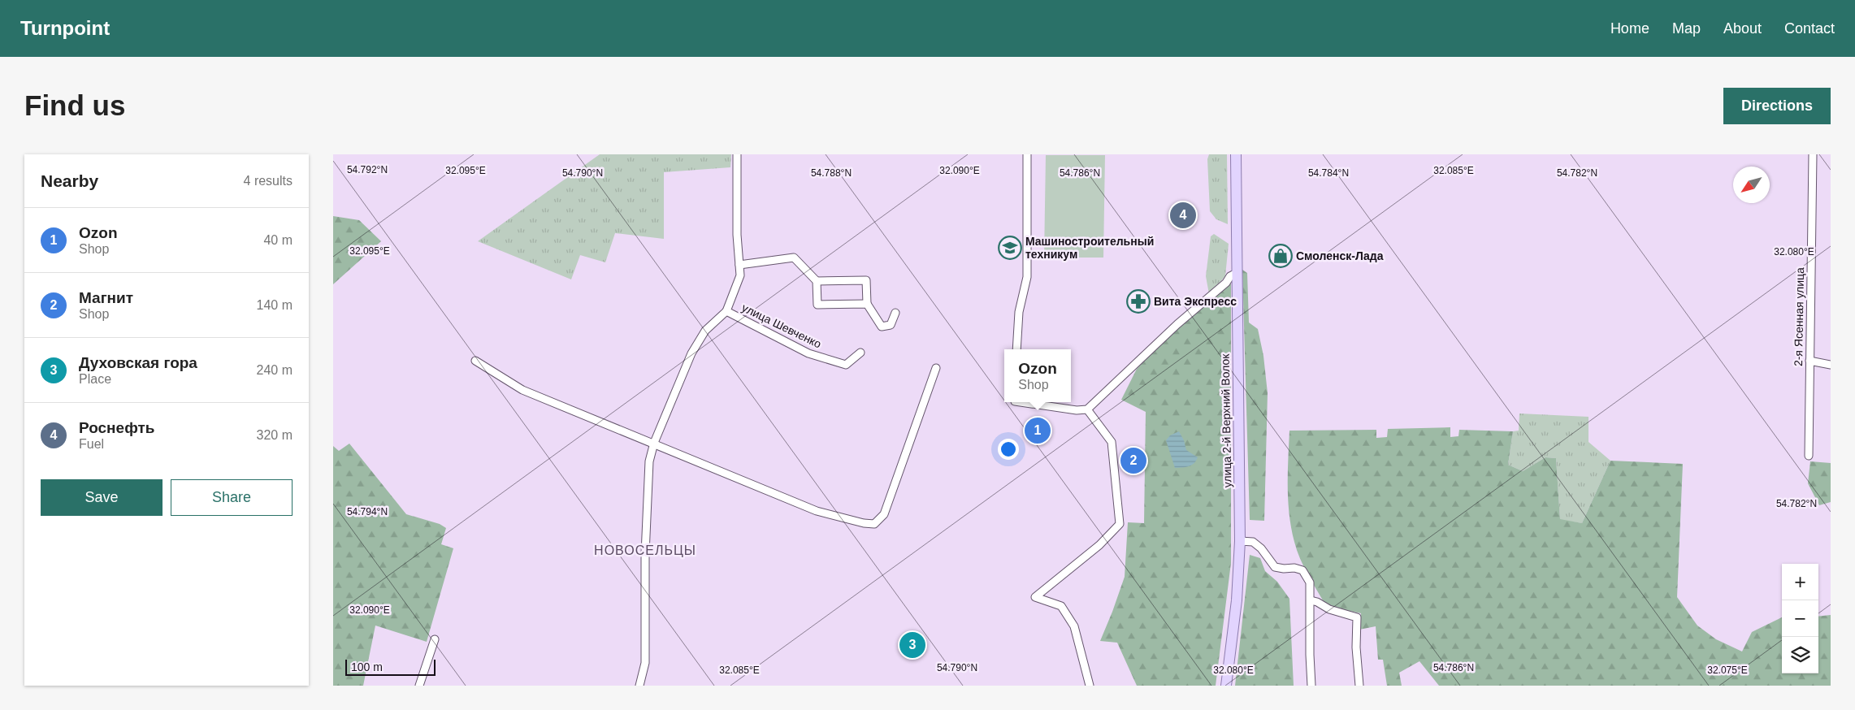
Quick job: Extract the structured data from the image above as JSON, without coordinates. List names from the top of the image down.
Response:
{
  "streets": {
    "main road": ["улица 2-й Верхний Волок"],
    "street": ["2-я Ясенная улица", "улица Шевченко"]
  },
  "districts": ["НОВОСЕЛЬЦЫ"],
  "places": {
    "school or university": ["Машиностроительный техникум"],
    "shop": ["Смоленск-Лада"],
    "pharmacy": ["Вита Экспресс"]
  },
  "scale_bar": "100 m",
  "north": "bottom left",
  "page": {
    "header": "Turnpoint",
    "nav": [
      "Home",
      "Map",
      "About",
      "Contact"
    ],
    "buttons": [
      "Directions",
      ["Save", "Share"]
    ],
    "title": "Find us",
    "heading": ["Nearby", "4 results"],
    "pins": [
      "4",
      "1",
      "2",
      "3"
    ],
    "list": [
      {
        "mark": "1",
        "name": "Ozon",
        "note": "Shop",
        "value": "40 m"
      },
      {
        "mark": "2",
        "name": "Магнит",
        "note": "Shop",
        "value": "140 m"
      },
      {
        "mark": "3",
        "name": "Духовская гора",
        "note": "Place",
        "value": "240 m"
      },
      {
        "mark": "4",
        "name": "Роснефть",
        "note": "Fuel",
        "value": "320 m"
      }
    ],
    "popup": ["Ozon", "Shop"],
    "map_buttons": ["+", "−"],
    "scale": "100 m"
  },
  "coordinates": [
    "54.792°N",
    "32.095°E",
    "32.090°E",
    "32.085°E",
    "54.790°N",
    "54.788°N",
    "54.786°N",
    "54.784°N",
    "54.782°N",
    "32.080°E",
    "54.794°N",
    "32.075°E"
  ]
}
